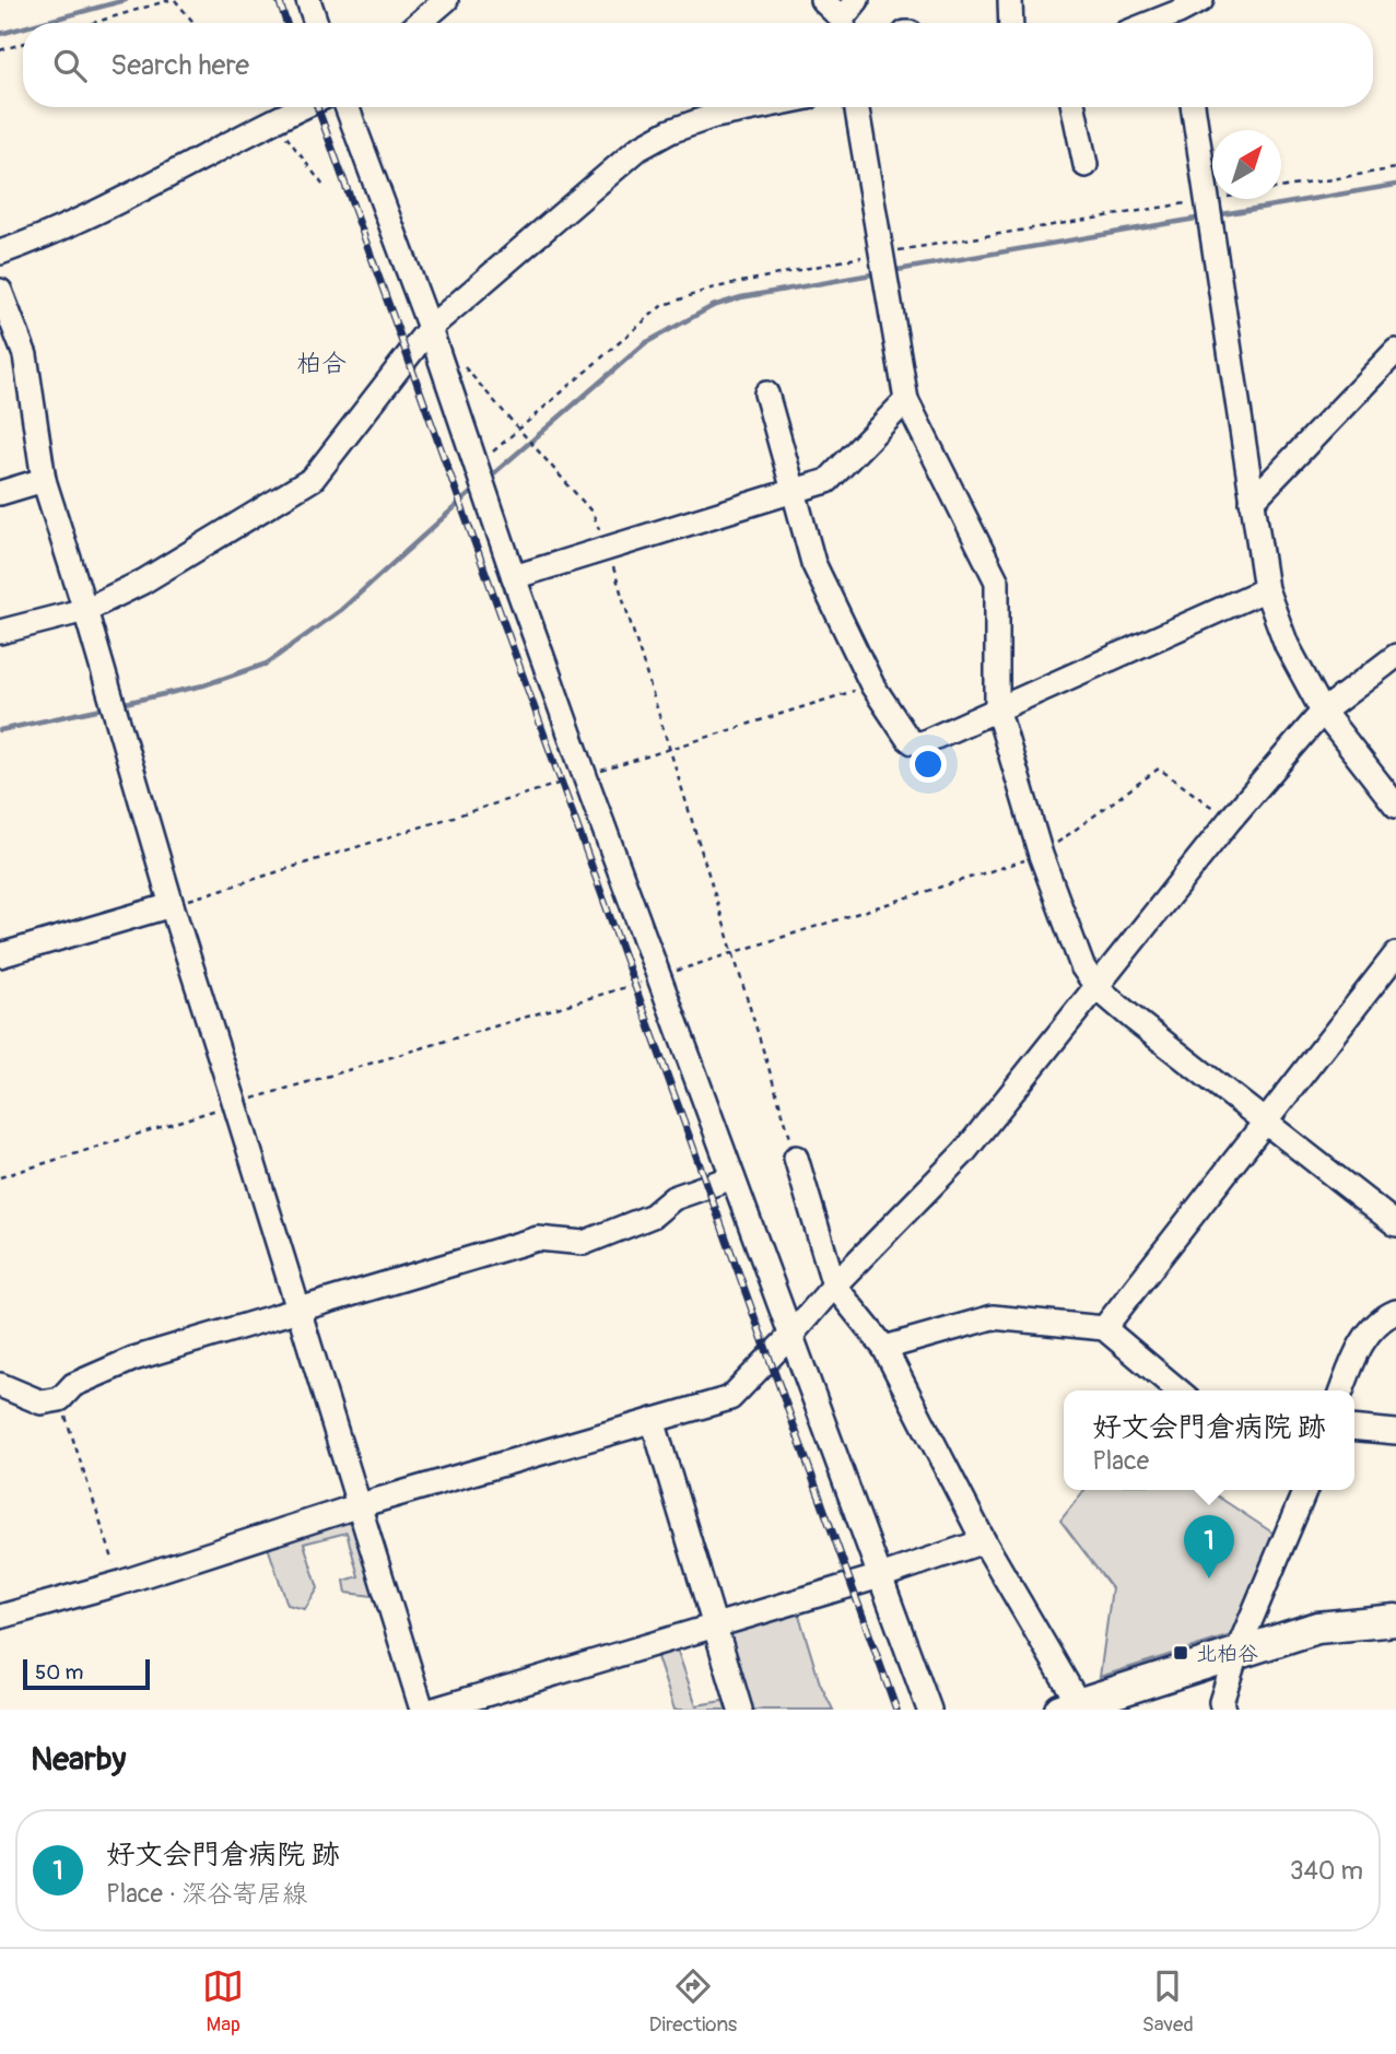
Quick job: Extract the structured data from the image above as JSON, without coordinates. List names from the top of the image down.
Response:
{
  "districts": ["柏合"],
  "places": {
    "transit": ["北柏谷"]
  },
  "scale_bar": "50 m",
  "north": "top right",
  "page": {
    "search": "Search here",
    "popup": ["好文会門倉病院 跡", "Place"],
    "pins": "1",
    "scale": "50 m",
    "heading": "Nearby",
    "list": [
      {
        "mark": "1",
        "name": "好文会門倉病院 跡",
        "note": "Place · 深谷寄居線",
        "value": "340 m"
      }
    ],
    "nav": ["Map", "Directions", "Saved"]
  }
}
